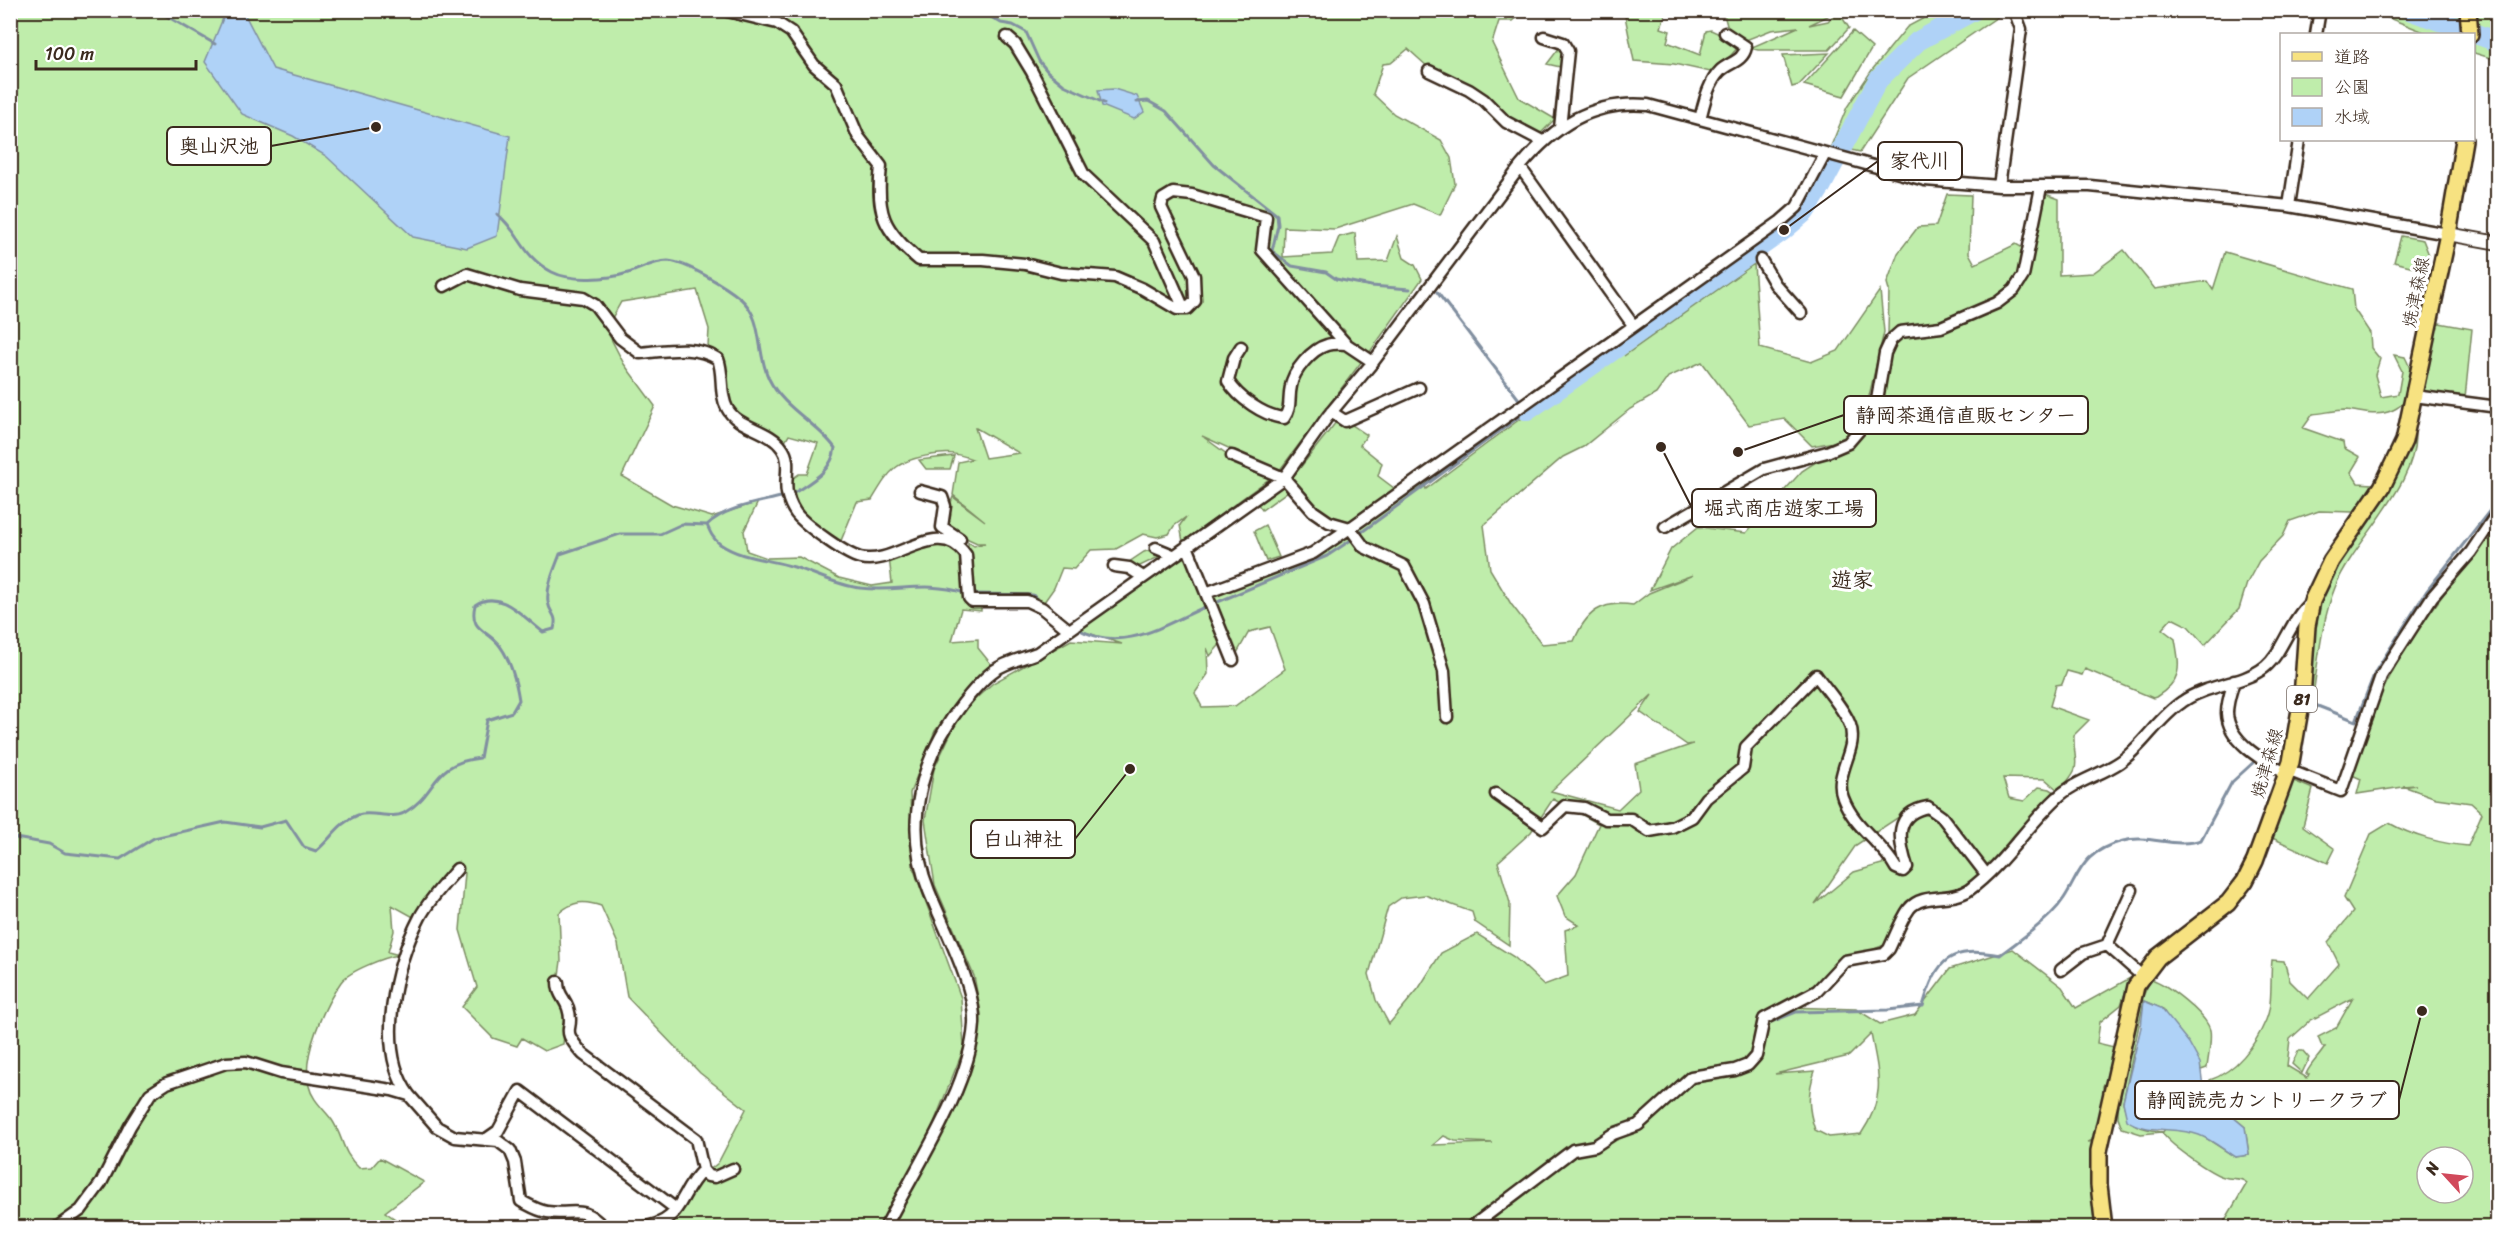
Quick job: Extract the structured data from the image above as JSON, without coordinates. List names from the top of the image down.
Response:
{
  "streets": {
    "main road": ["焼津森線", "81"]
  },
  "districts": ["遊家"],
  "places": [
    "奥山沢池",
    "家代川",
    "堀式商店遊家工場",
    "静岡茶通信直販センター",
    "白山神社",
    "静岡読売カントリークラブ"
  ],
  "legend": ["道路", "公園", "水域"],
  "scale_bar": "100 m",
  "north": "top left"
}
